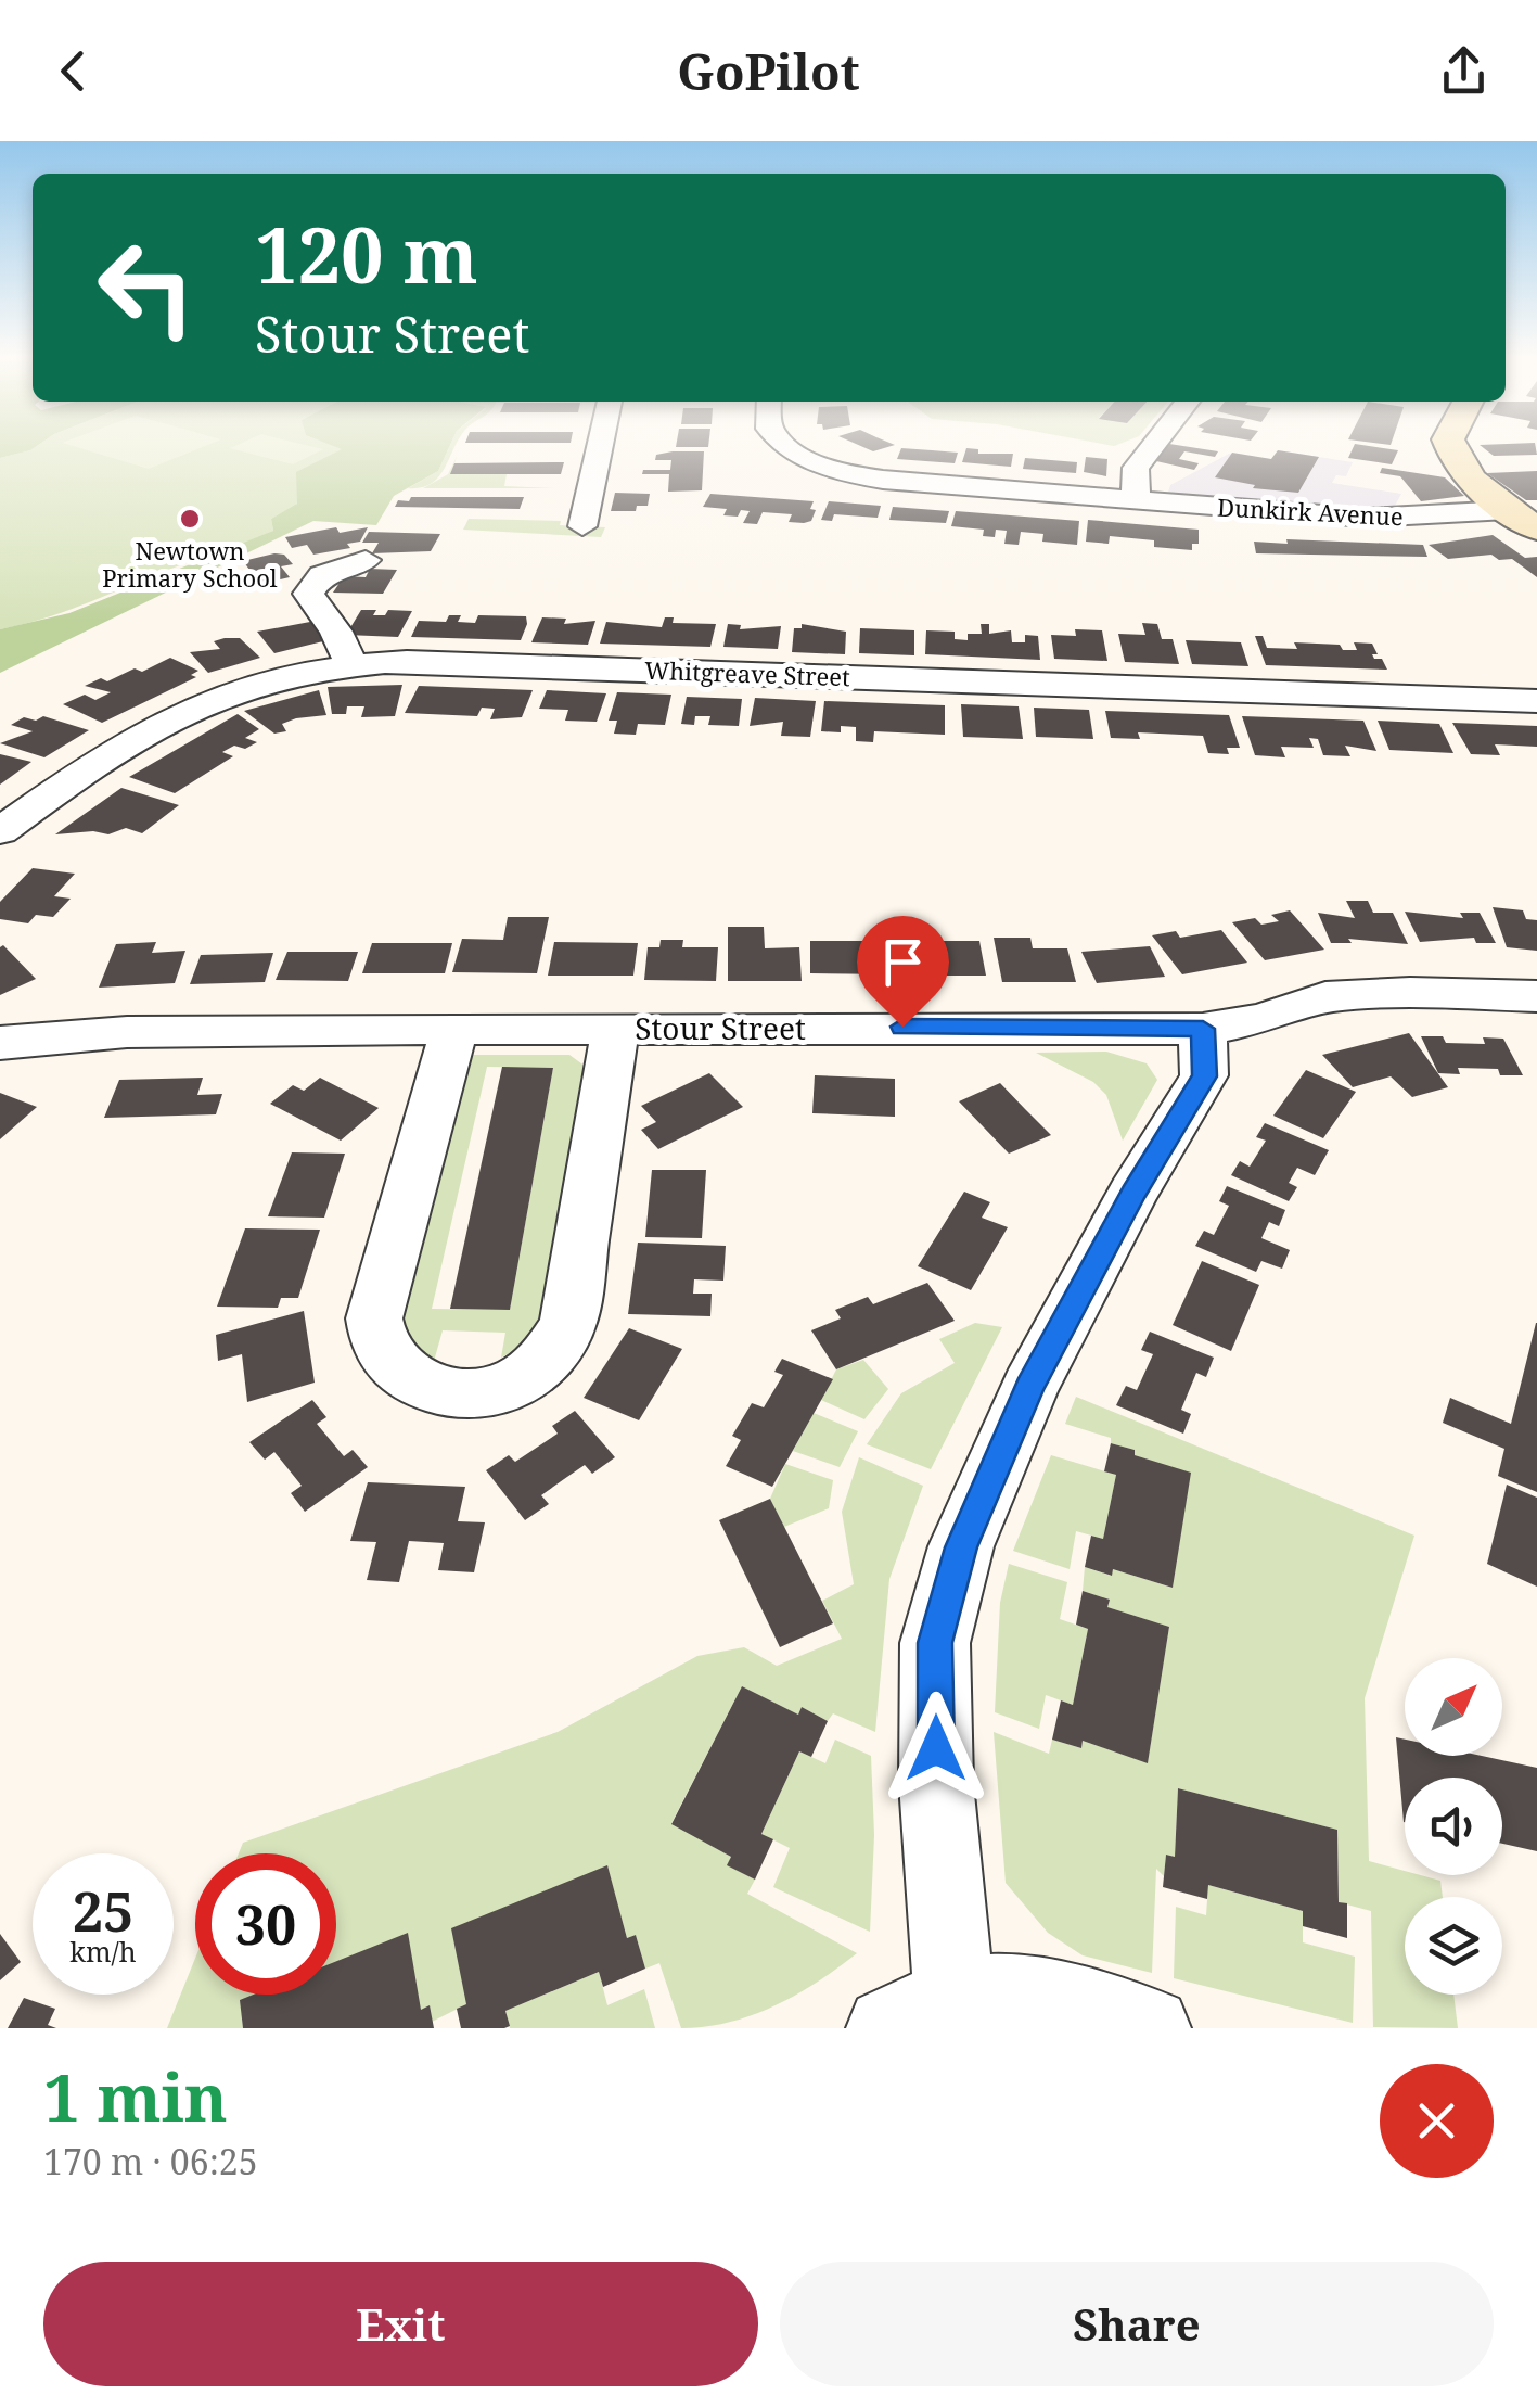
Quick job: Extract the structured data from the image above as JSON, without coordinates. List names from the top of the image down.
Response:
{
  "streets": {
    "street": ["Dunkirk Avenue", "Whitgreave Street", "Stour Street"]
  },
  "places": ["Newtown Primary School"],
  "north": "top right",
  "page": {
    "header": "GoPilot",
    "turn": ["120 m", "Stour Street"],
    "speed": "25 km/h",
    "limit": "30",
    "heading": ["1 min", "170 m · 06:25"],
    "buttons": ["Exit", "Share"]
  }
}
